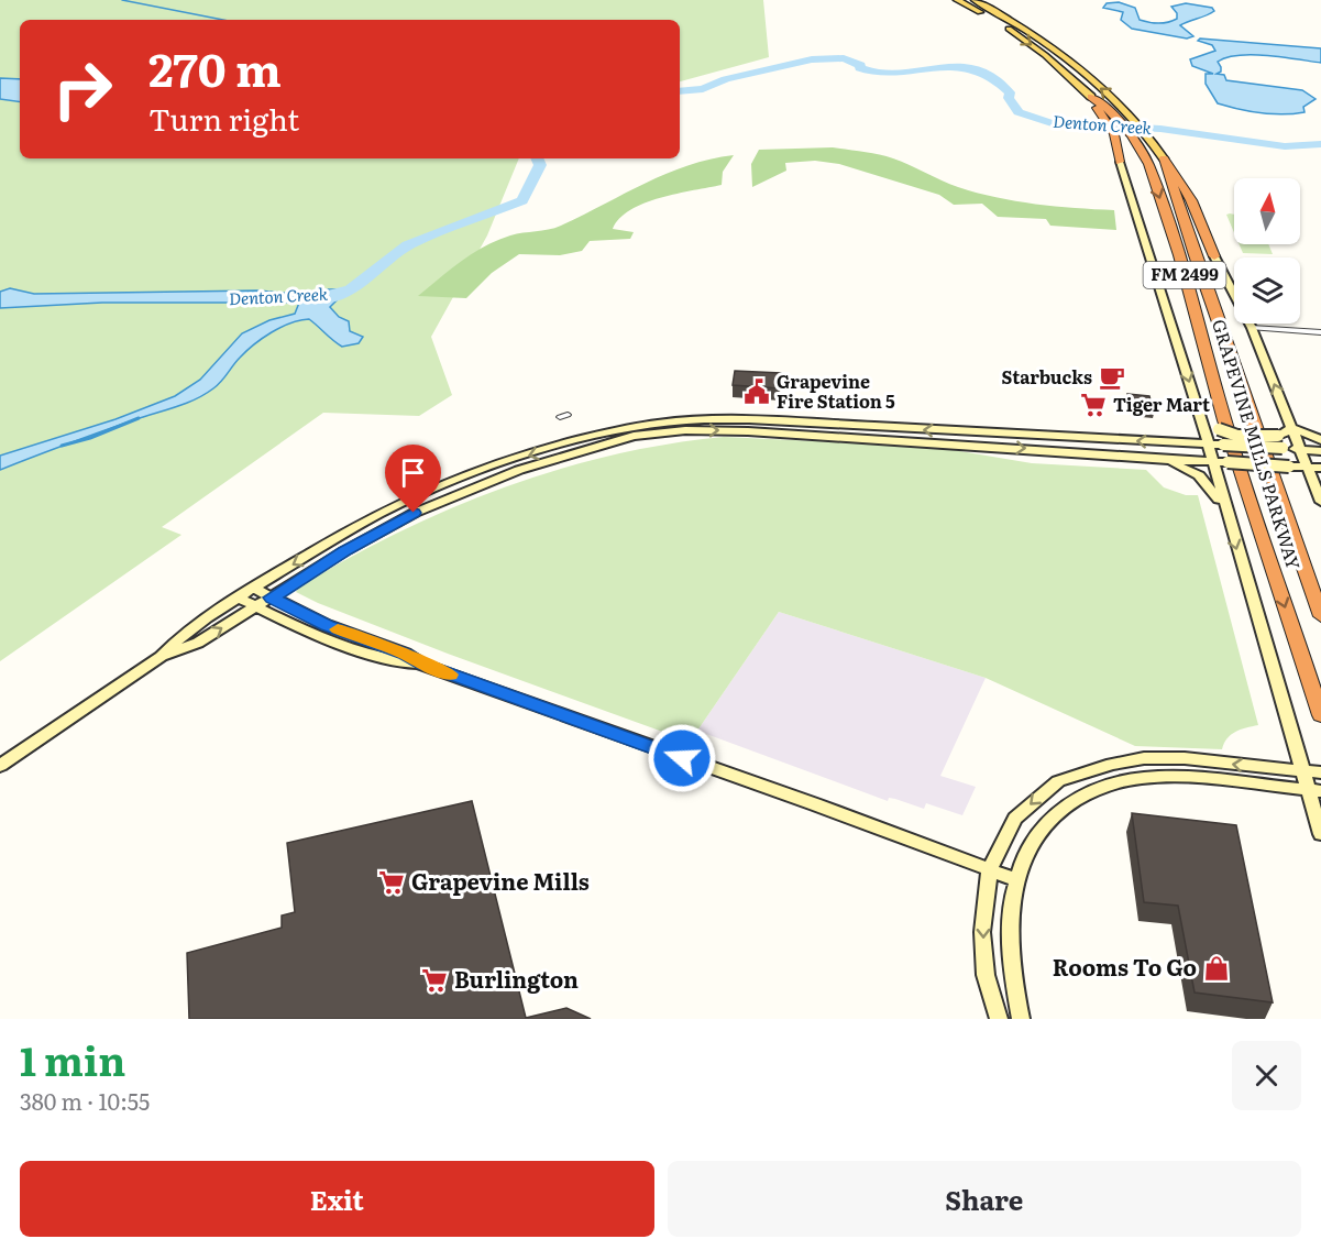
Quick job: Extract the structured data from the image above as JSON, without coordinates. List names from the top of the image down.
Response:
{
  "streets": {
    "highway": ["FM 2499", "GRAPEVINE MILLS PARKWAY"]
  },
  "water": ["Denton Creek"],
  "places": {
    "cafe": ["Starbucks"],
    "public building": ["Grapevine Fire Station 5"],
    "supermarket": ["Tiger Mart", "Grapevine Mills", "Burlington"],
    "shop": ["Rooms To Go"]
  },
  "north": "top",
  "page": {
    "turn": ["270 m", "Turn right"],
    "heading": ["1 min", "380 m · 10:55"],
    "buttons": ["Exit", "Share"]
  }
}
